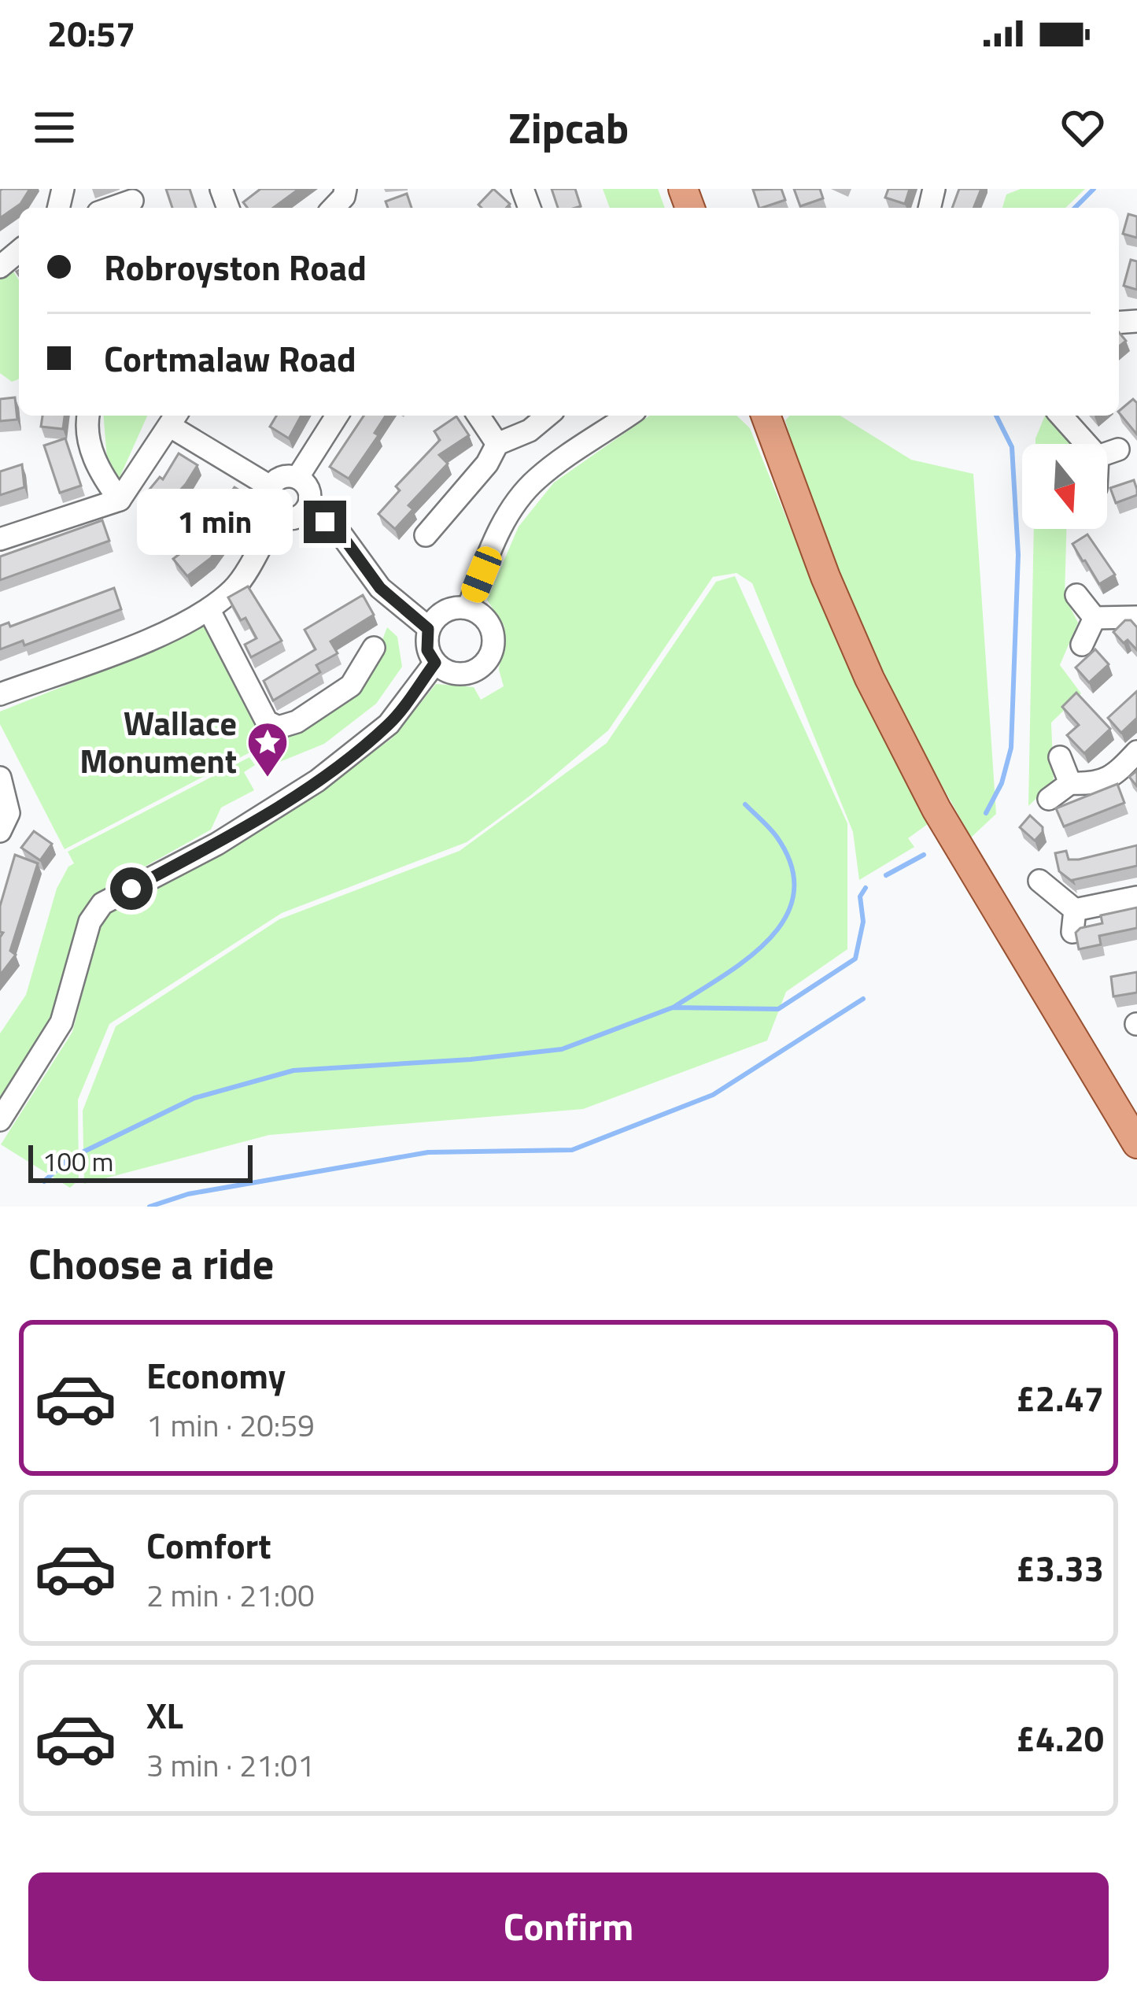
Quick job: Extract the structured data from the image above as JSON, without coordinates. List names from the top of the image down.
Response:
{
  "places": {
    "place": ["Wallace Monument"]
  },
  "scale_bar": "100 m",
  "north": "bottom",
  "page": {
    "status": "20:57",
    "header": "Zipcab",
    "banner": ["Robroyston Road", "Cortmalaw Road"],
    "bubble": "1 min",
    "scale": "100 m",
    "heading": "Choose a ride",
    "list": [
      {
        "name": "Economy",
        "note": "1 min · 20:59",
        "value": "£2.47"
      },
      {
        "name": "Comfort",
        "note": "2 min · 21:00",
        "value": "£3.33"
      },
      {
        "name": "XL",
        "note": "3 min · 21:01",
        "value": "£4.20"
      }
    ],
    "buttons": "Confirm"
  }
}
